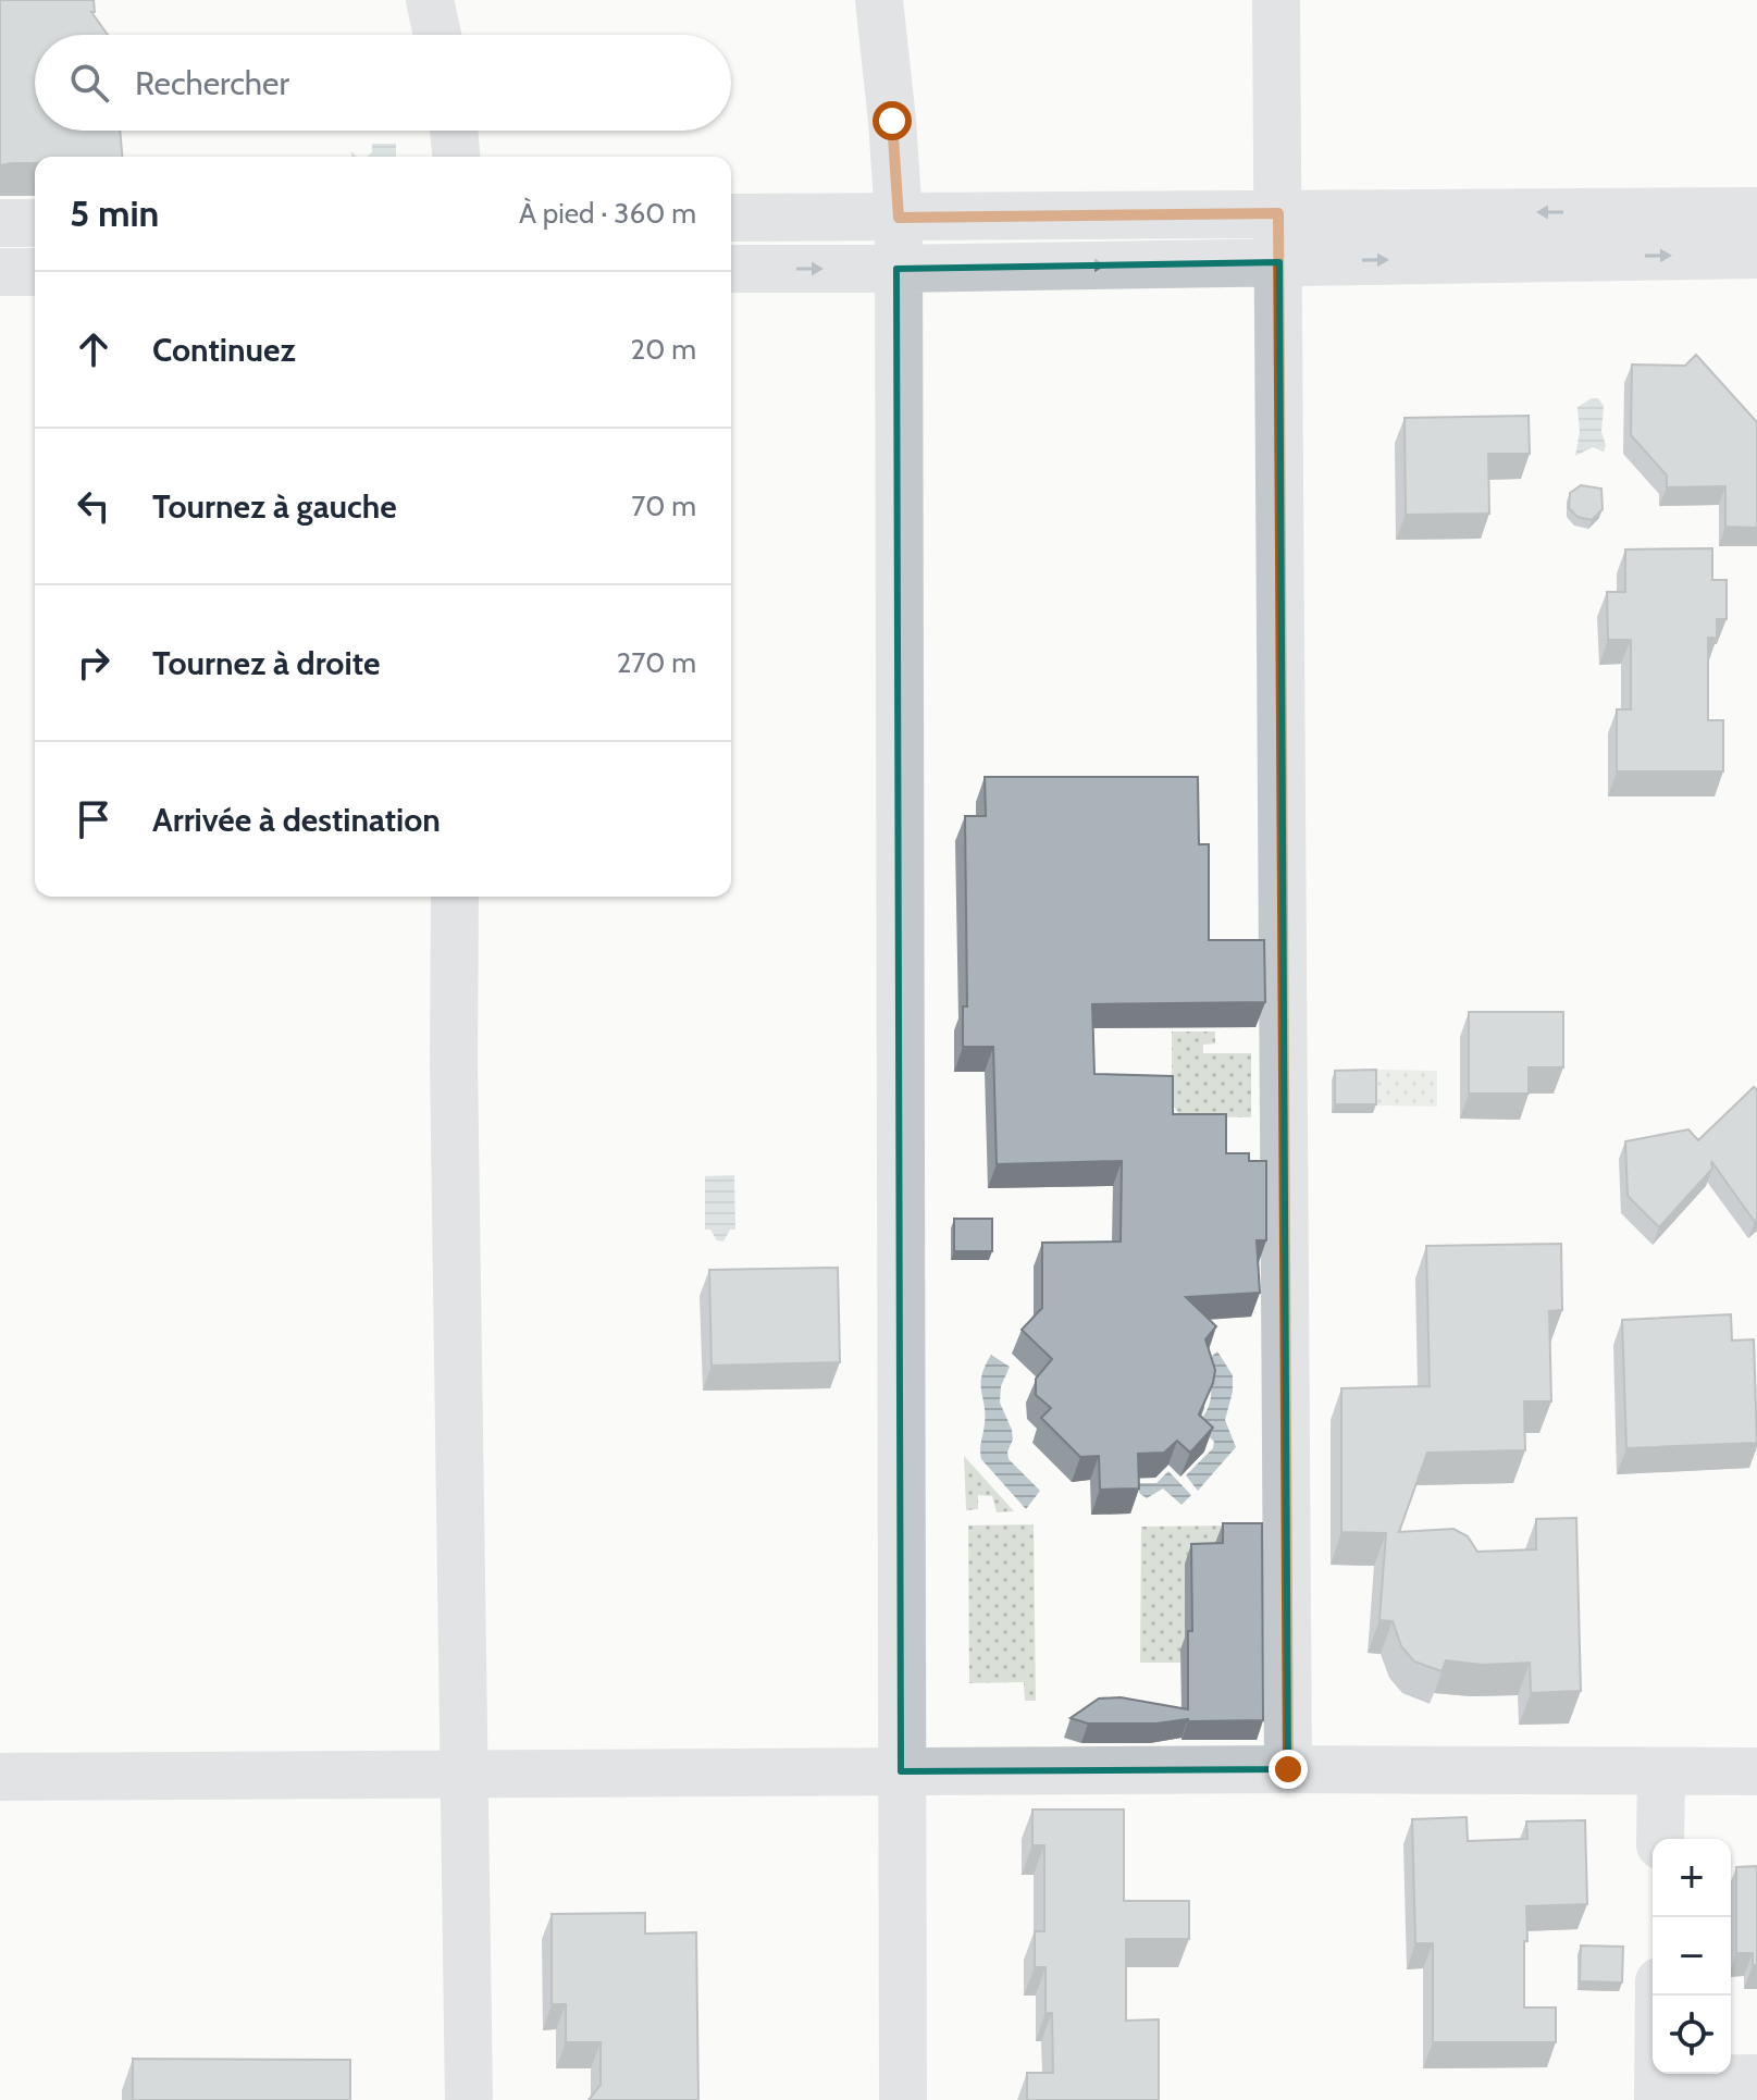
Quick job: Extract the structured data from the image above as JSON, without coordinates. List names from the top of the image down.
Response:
{
  "page": {
    "search": "Rechercher",
    "heading": ["5 min", "À pied · 360 m"],
    "list": [
      ["Continuez", "20 m"],
      ["Tournez à gauche", "70 m"],
      ["Tournez à droite", "270 m"],
      "Arrivée à destination"
    ],
    "map_buttons": ["+", "−"]
  }
}
